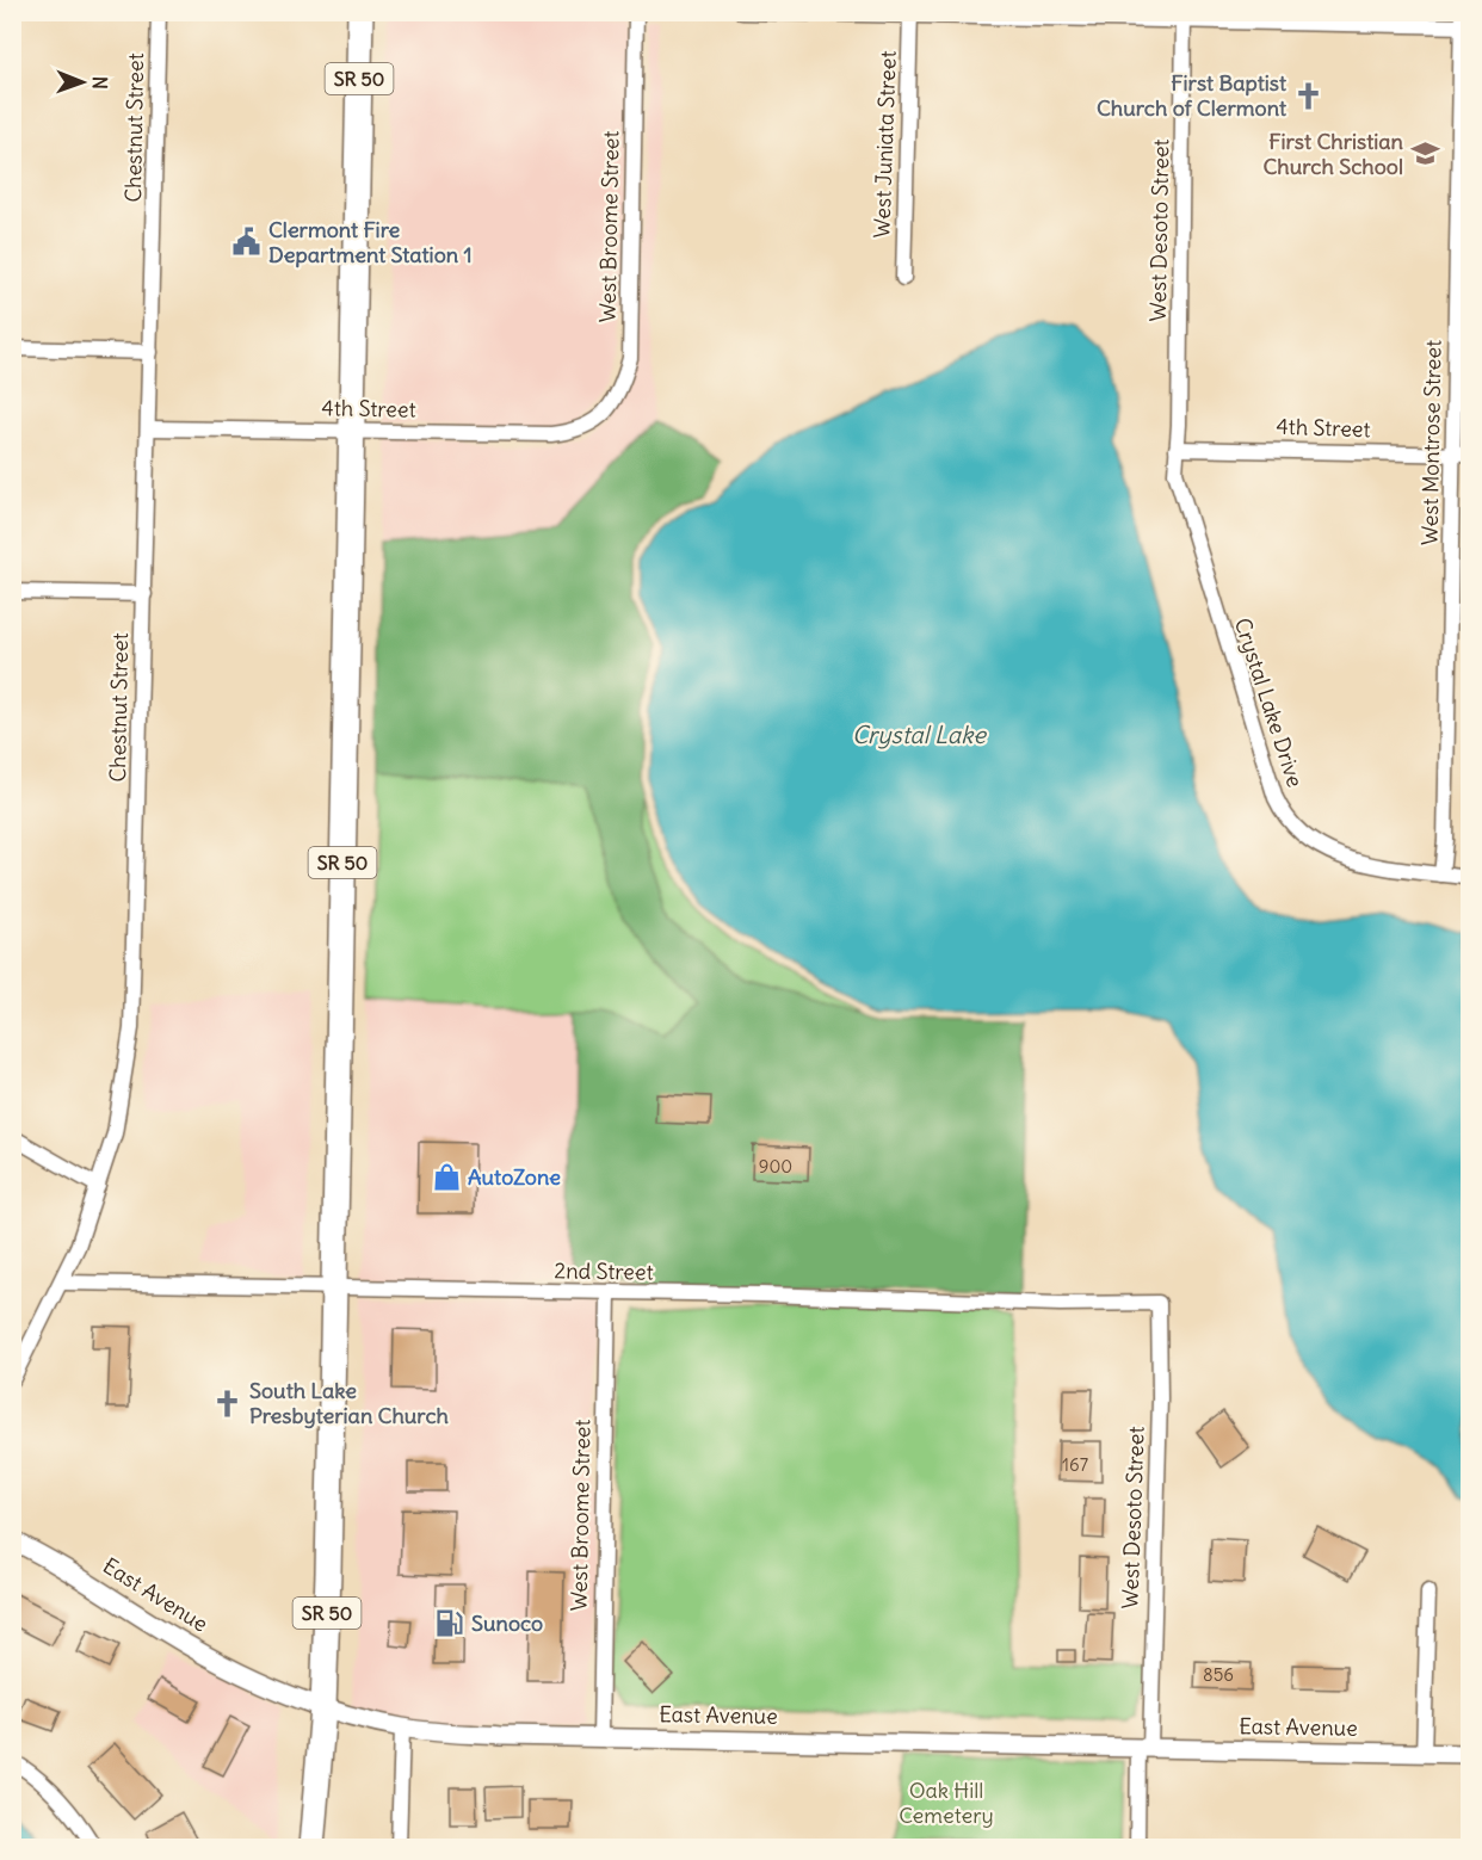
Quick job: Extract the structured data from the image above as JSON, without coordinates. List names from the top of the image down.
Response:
{
  "streets": {
    "highway": ["SR 50"],
    "street": [
      "Chestnut Street",
      "West Juniata Street",
      "West Broome Street",
      "West Desoto Street",
      "4th Street",
      "West Montrose Street",
      "Crystal Lake Drive",
      "2nd Street",
      "East Avenue"
    ]
  },
  "crossings": [
    ["SR 50", "4th Street"],
    ["SR 50", "2nd Street"],
    ["SR 50", "East Avenue"],
    ["Chestnut Street", "4th Street"],
    ["Chestnut Street", "2nd Street"],
    ["West Broome Street", "4th Street"],
    ["West Broome Street", "2nd Street"],
    ["West Broome Street", "East Avenue"],
    ["West Desoto Street", "4th Street"],
    ["West Desoto Street", "Crystal Lake Drive"],
    ["West Desoto Street", "2nd Street"],
    ["West Desoto Street", "East Avenue"],
    ["4th Street", "West Montrose Street"],
    ["4th Street", "Crystal Lake Drive"],
    ["West Montrose Street", "Crystal Lake Drive"]
  ],
  "water": ["Crystal Lake"],
  "parks": ["Oak Hill Cemetery"],
  "places": {
    "church": ["First Baptist Church of Clermont", "South Lake Presbyterian Church"],
    "school or university": ["First Christian Church School"],
    "public building": ["Clermont Fire Department Station 1"],
    "shop": ["AutoZone"],
    "fuel station": ["Sunoco"]
  },
  "house_numbers": ["900", "167", "856"],
  "north": "right"
}
